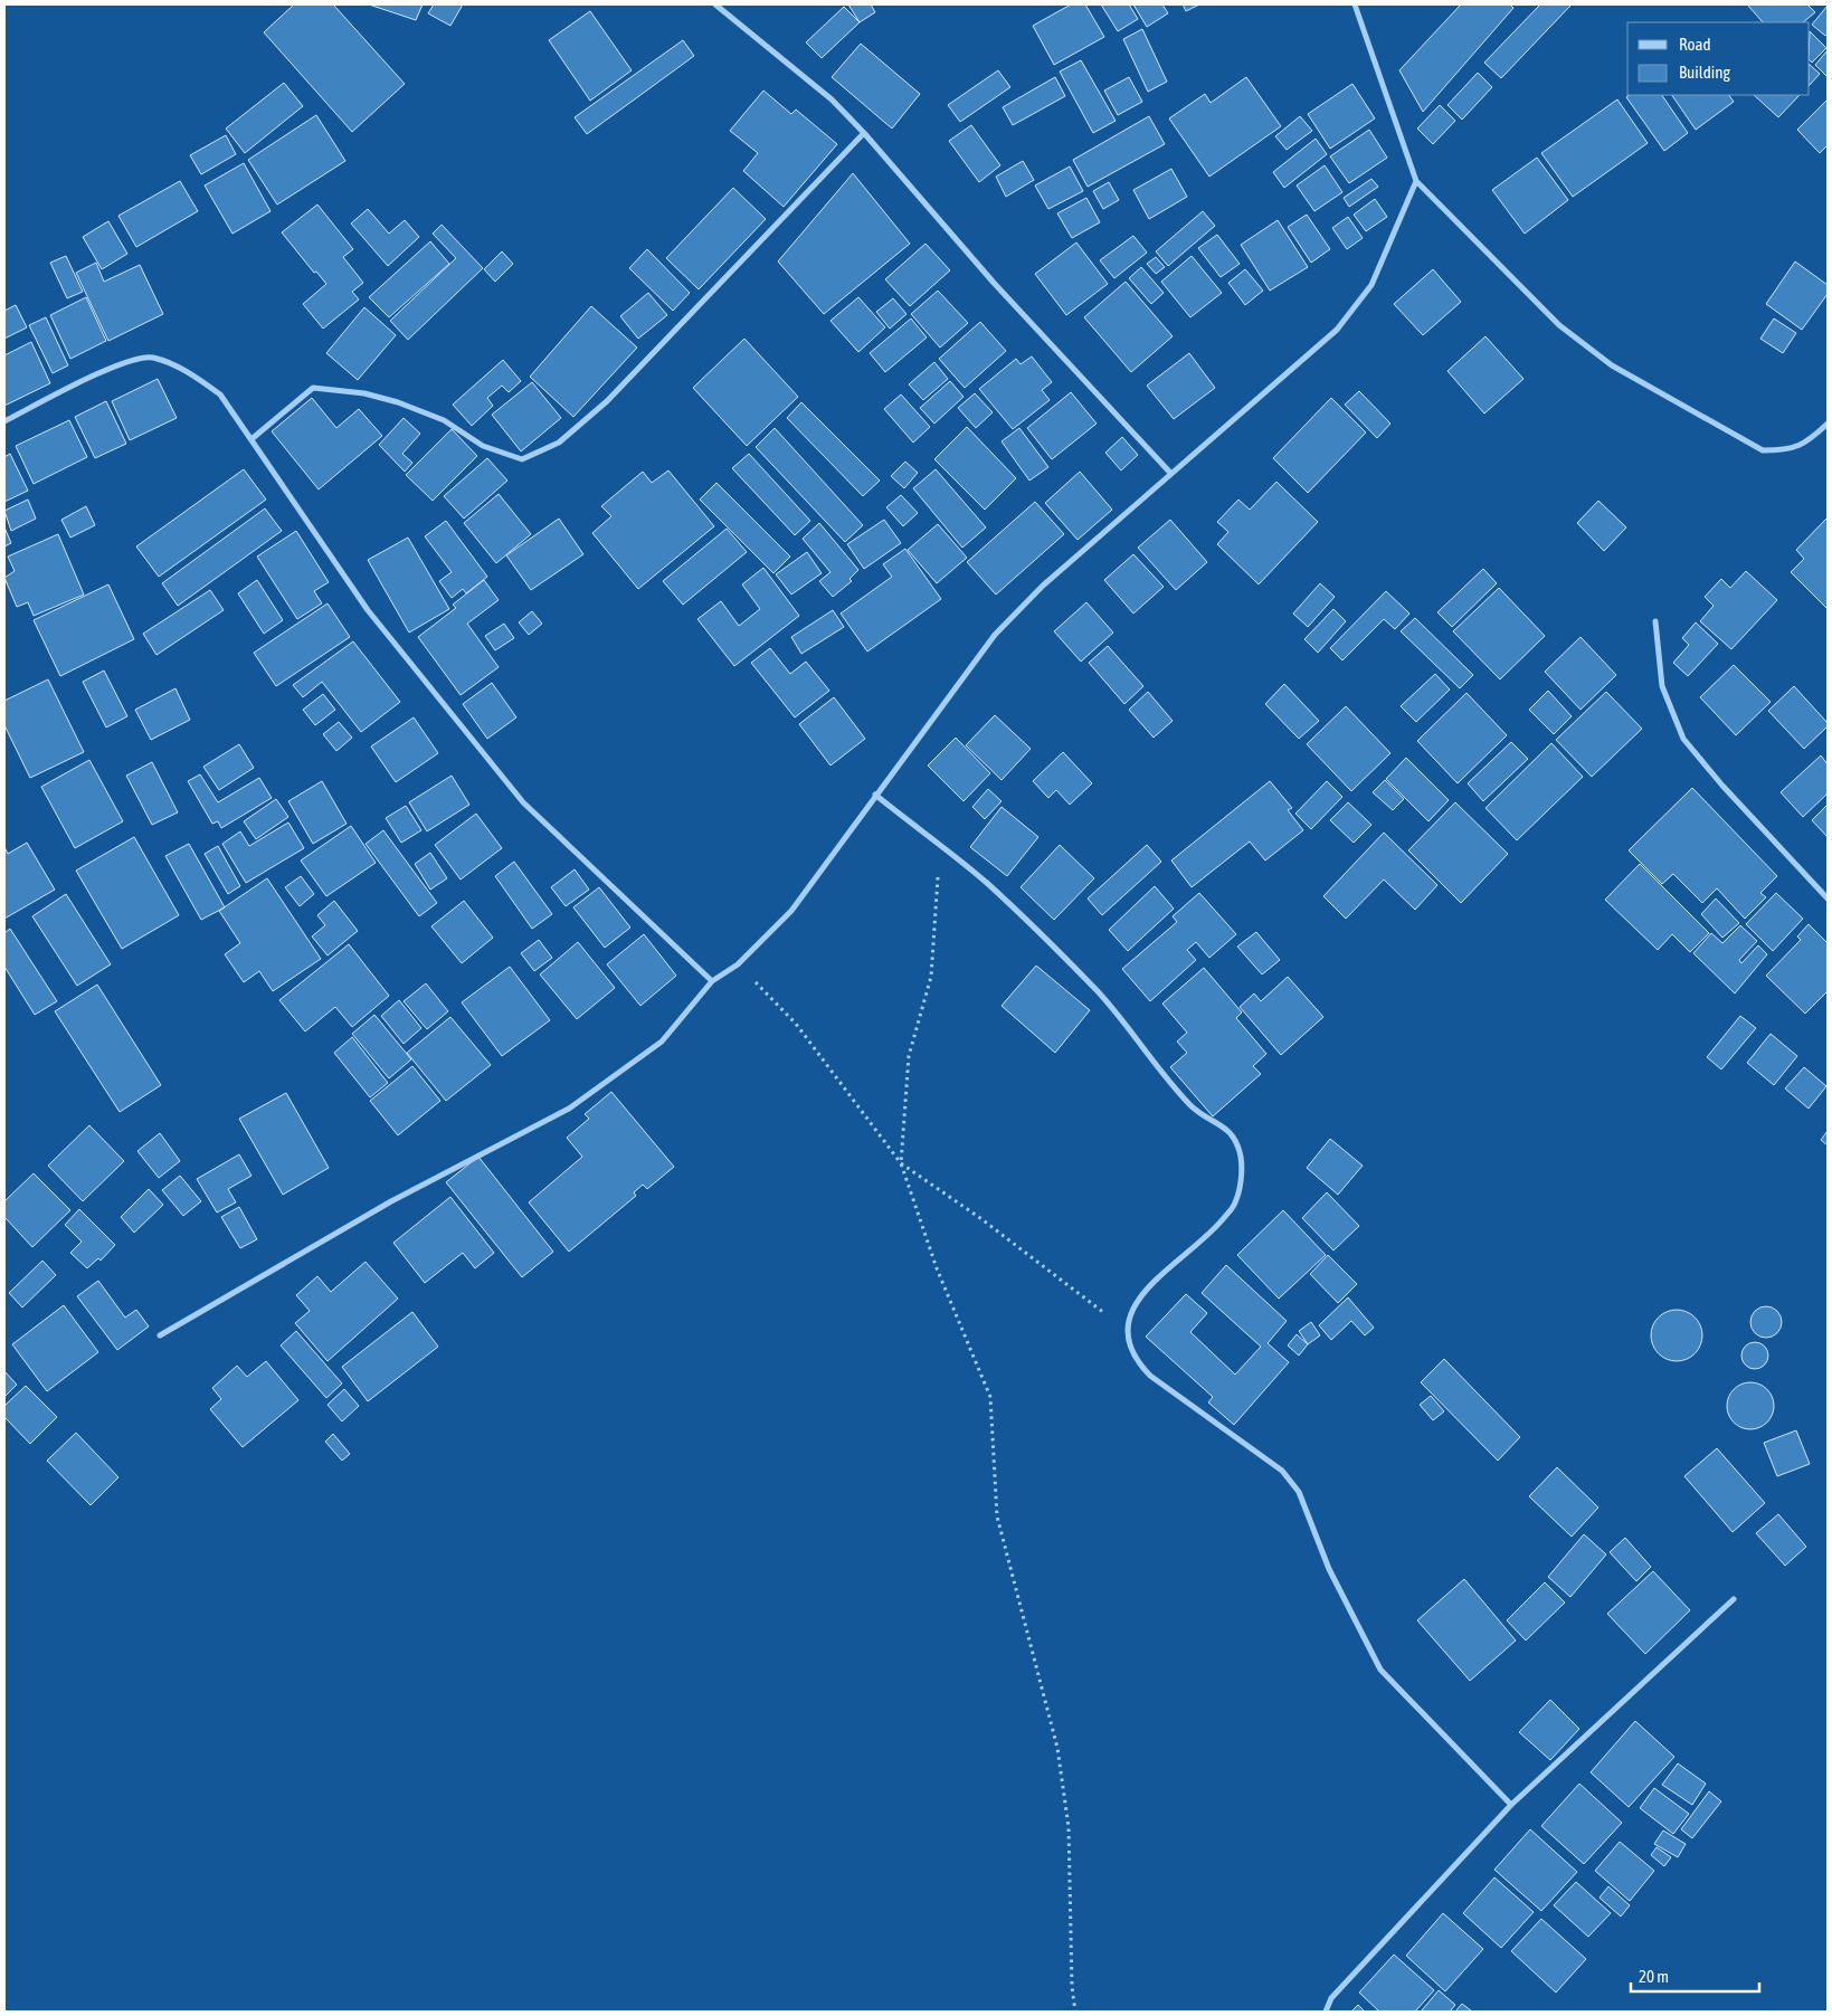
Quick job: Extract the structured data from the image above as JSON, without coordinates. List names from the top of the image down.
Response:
{
  "legend": ["Road", "Building"],
  "scale_bar": "20 m"
}
